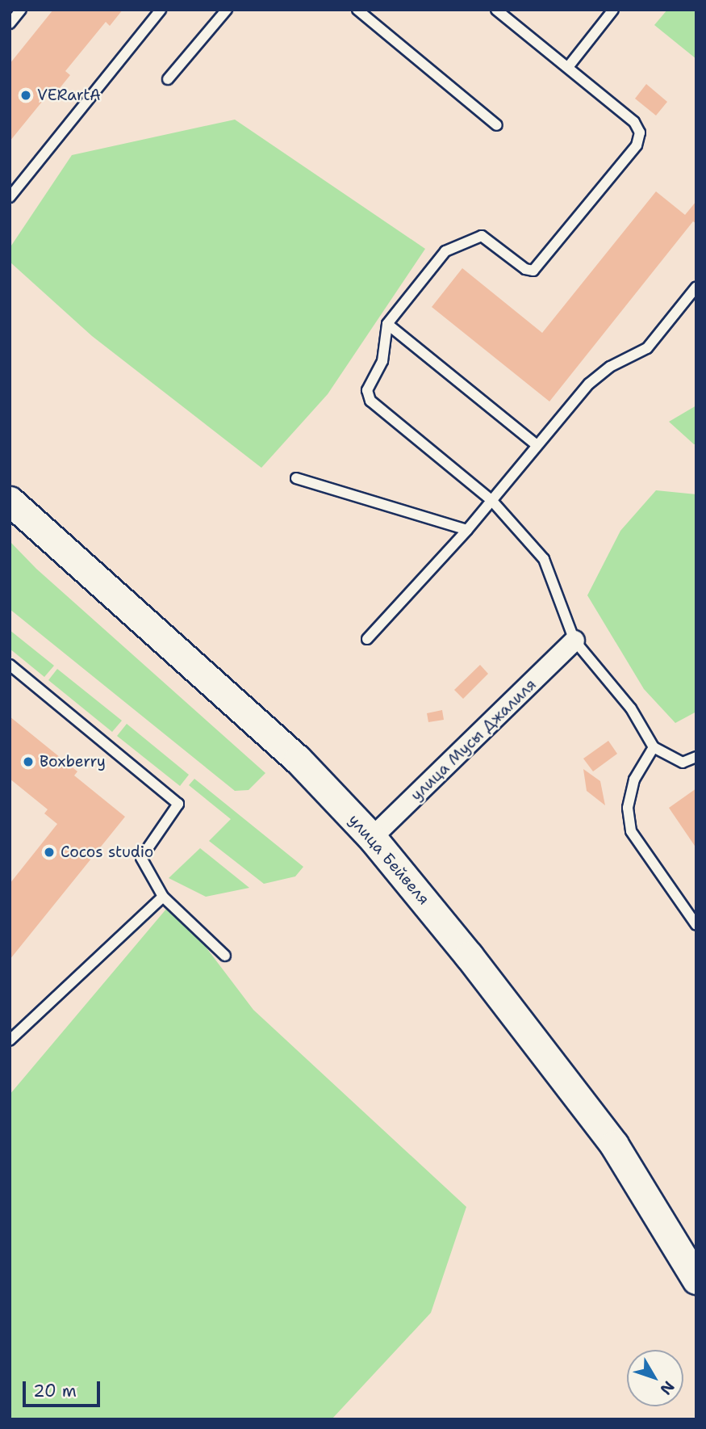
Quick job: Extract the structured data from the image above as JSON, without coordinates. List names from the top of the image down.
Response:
{
  "streets": {
    "main road": ["улица Бейвеля"],
    "street": ["улица Мусы Джалиля"]
  },
  "crossings": [
    ["улица Мусы Джалиля", "улица Бейвеля"]
  ],
  "places": ["VERartA", "Boxberry", "Cocos studio"],
  "scale_bar": "20 m",
  "north": "bottom right"
}
